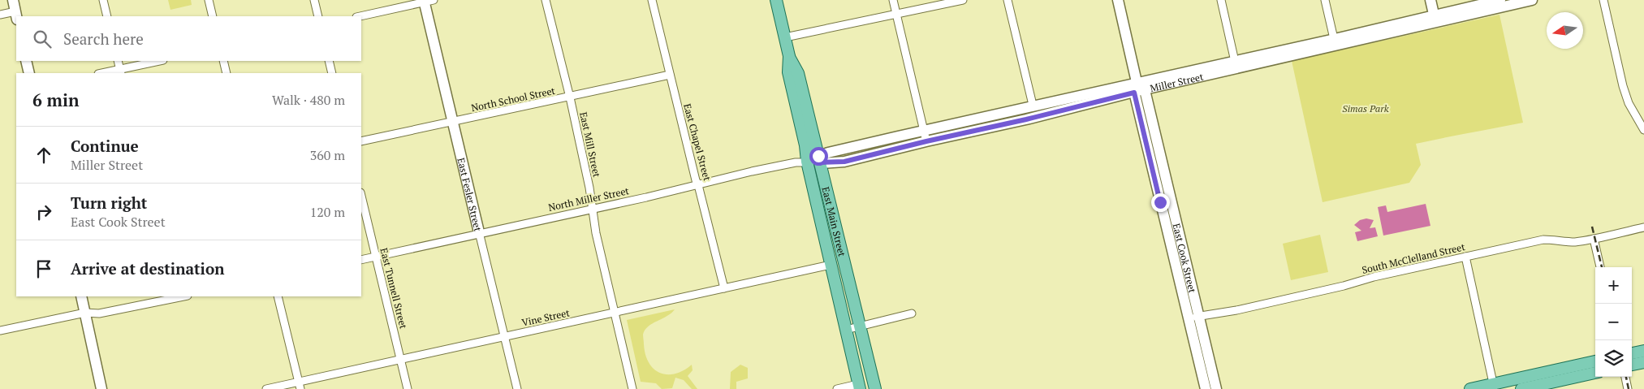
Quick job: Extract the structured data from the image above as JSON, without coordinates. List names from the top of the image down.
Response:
{
  "streets": {
    "main road": ["East Main Street"],
    "street": [
      "Miller Street",
      "North School Street",
      "East Chapel Street",
      "East Mill Street",
      "East Fesler Street",
      "North Miller Street",
      "East Cook Street",
      "South McClelland Street",
      "East Tunnell Street",
      "Vine Street"
    ]
  },
  "crossings": [
    ["Miller Street", "North Miller Street"],
    ["Miller Street", "East Main Street"],
    ["Miller Street", "East Cook Street"],
    ["North School Street", "East Chapel Street"],
    ["North School Street", "East Mill Street"],
    ["North School Street", "East Fesler Street"],
    ["East Chapel Street", "North Miller Street"],
    ["East Chapel Street", "Vine Street"],
    ["East Mill Street", "North Miller Street"],
    ["East Mill Street", "Vine Street"],
    ["East Fesler Street", "North Miller Street"],
    ["East Fesler Street", "Vine Street"],
    ["North Miller Street", "East Main Street"],
    ["North Miller Street", "East Tunnell Street"],
    ["East Main Street", "Vine Street"],
    ["East Cook Street", "South McClelland Street"],
    ["East Tunnell Street", "Vine Street"]
  ],
  "parks": ["Simas Park"],
  "north": "left",
  "page": {
    "search": "Search here",
    "heading": ["6 min", "Walk · 480 m"],
    "list": [
      ["Continue", "Miller Street", "360 m"],
      ["Turn right", "East Cook Street", "120 m"],
      "Arrive at destination"
    ],
    "map_buttons": ["+", "−"]
  }
}
